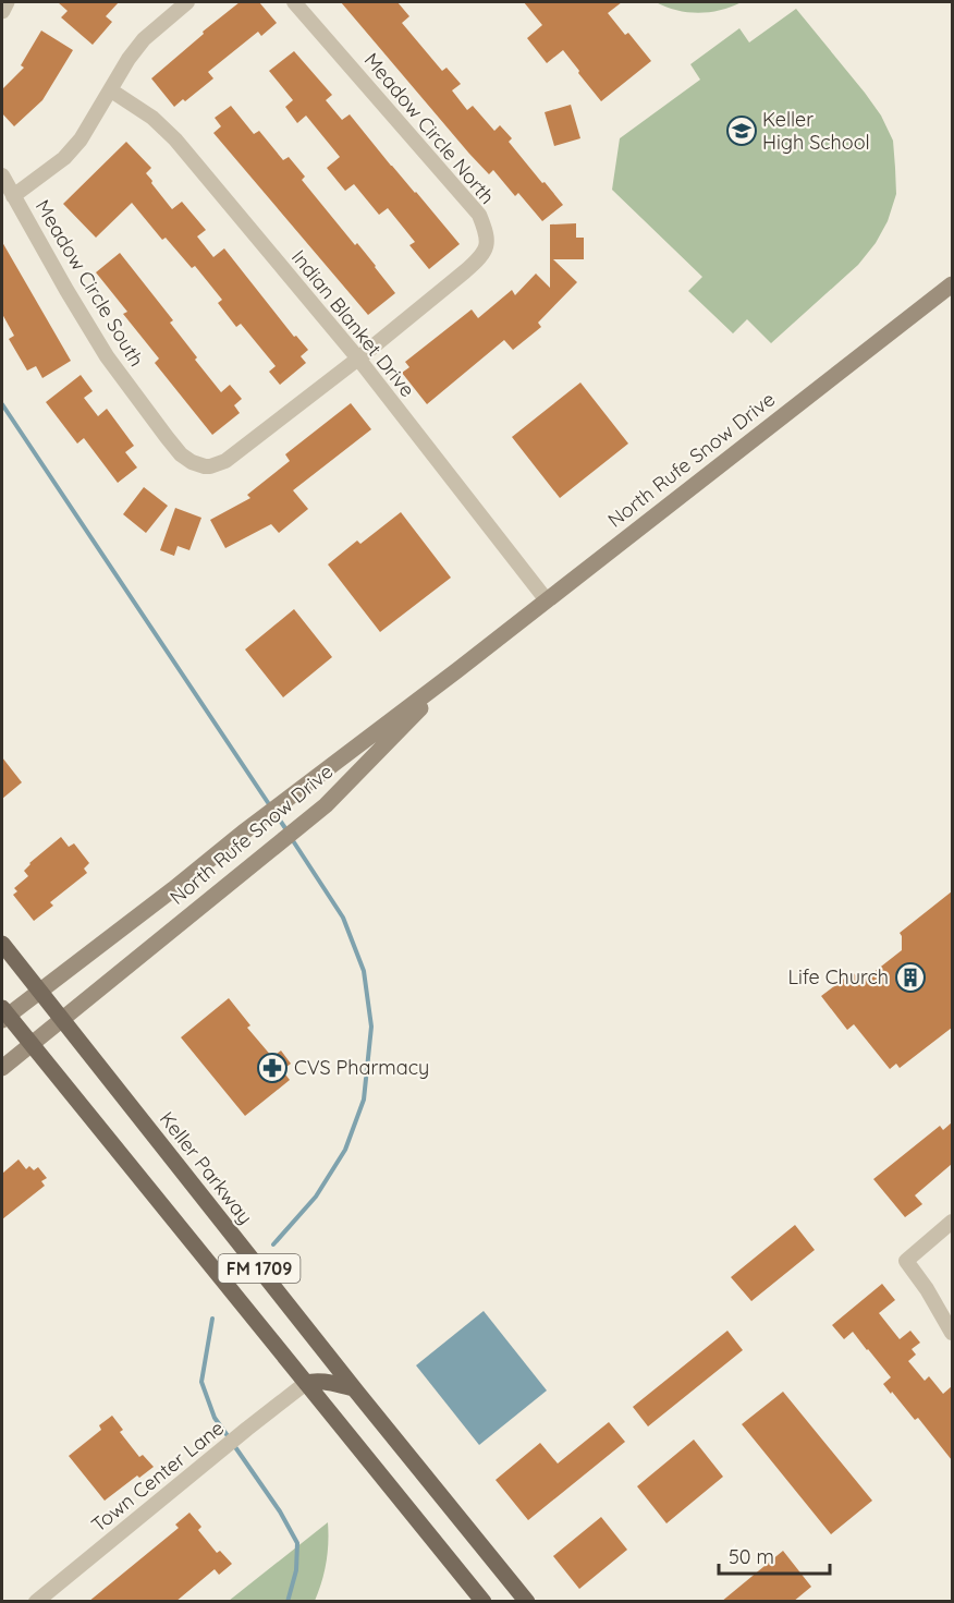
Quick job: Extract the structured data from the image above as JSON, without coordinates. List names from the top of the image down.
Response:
{
  "streets": {
    "main road": ["North Rufe Snow Drive", "Keller Parkway", "FM 1709"],
    "street": [
      "Meadow Circle North",
      "Meadow Circle South",
      "Indian Blanket Drive",
      "Town Center Lane"
    ]
  },
  "crossings": [
    ["Meadow Circle North", "Meadow Circle South"],
    ["Meadow Circle North", "Indian Blanket Drive"],
    ["Meadow Circle South", "Indian Blanket Drive"],
    ["Indian Blanket Drive", "North Rufe Snow Drive"],
    ["North Rufe Snow Drive", "Keller Parkway"],
    ["North Rufe Snow Drive", "FM 1709"],
    ["FM 1709", "Town Center Lane"]
  ],
  "places": {
    "school or university": ["Keller High School"],
    "building": ["Life Church"],
    "pharmacy": ["CVS Pharmacy"]
  },
  "scale_bar": "50 m"
}
